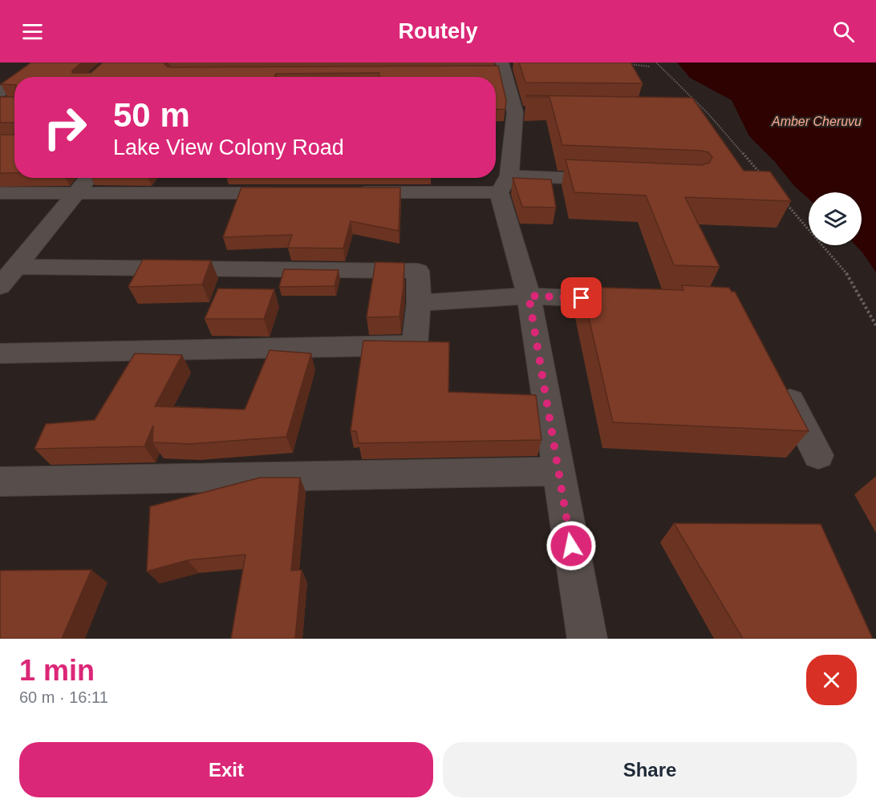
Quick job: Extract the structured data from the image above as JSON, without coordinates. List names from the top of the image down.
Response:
{
  "water": ["Amber Cheruvu"],
  "page": {
    "header": "Routely",
    "turn": ["50 m", "Lake View Colony Road"],
    "heading": ["1 min", "60 m · 16:11"],
    "buttons": ["Exit", "Share"]
  }
}
